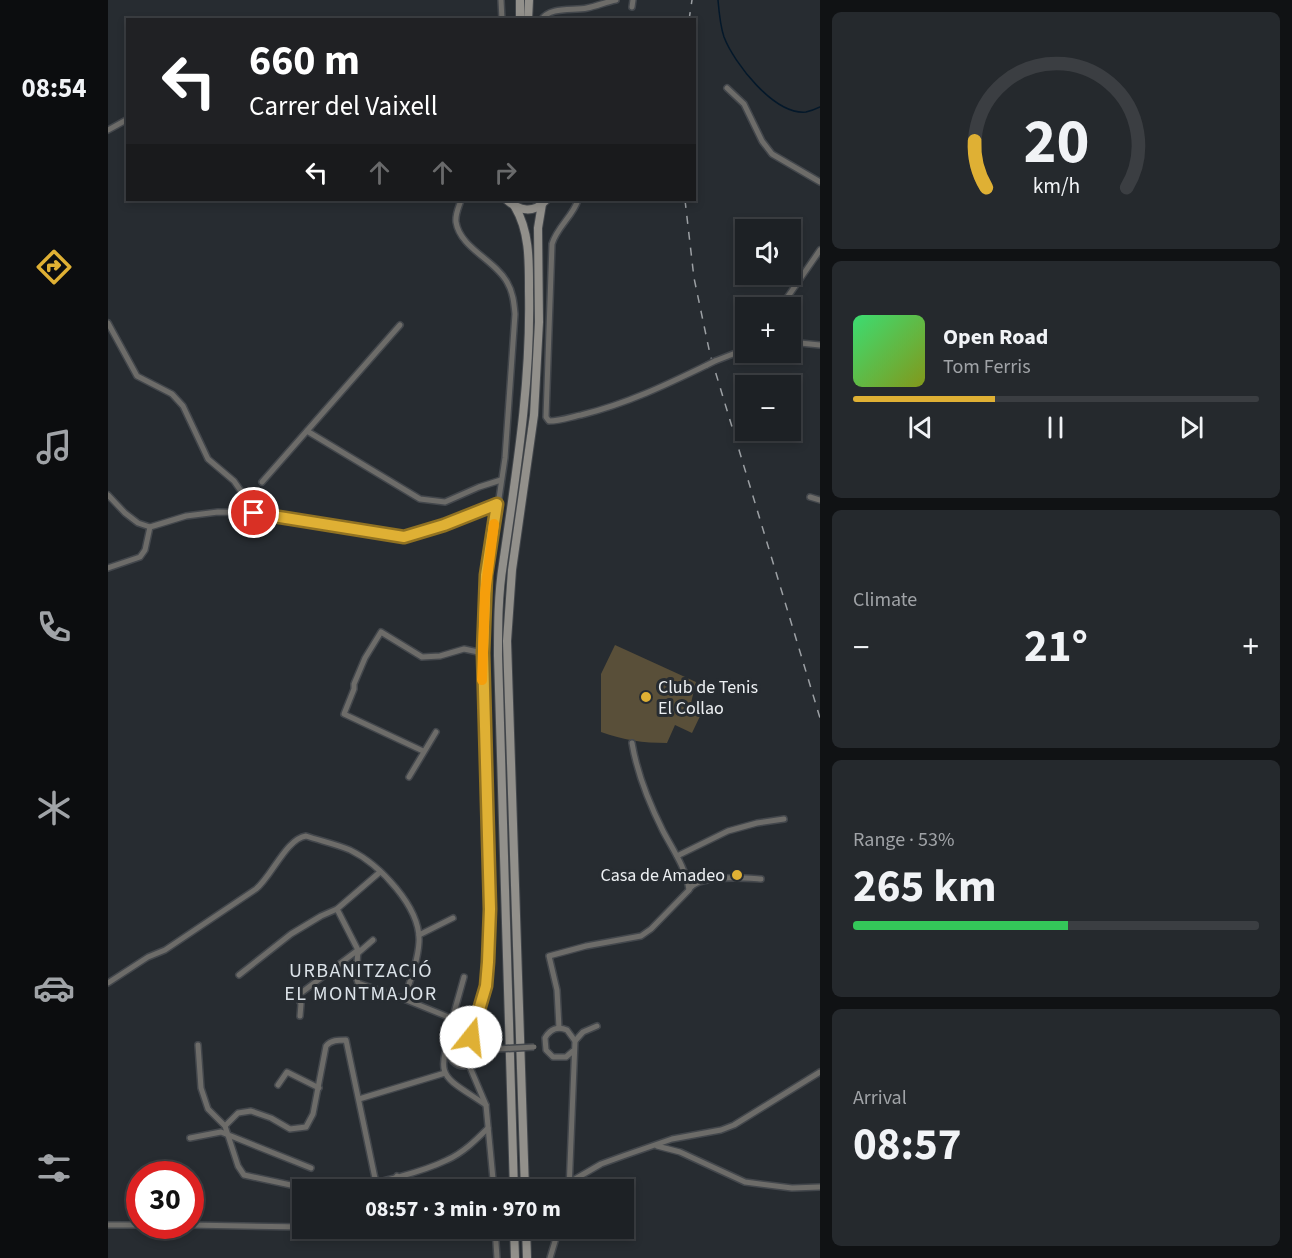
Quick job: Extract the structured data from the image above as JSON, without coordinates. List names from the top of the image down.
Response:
{
  "districts": ["URBANITZACIÓ EL MONTMAJOR"],
  "places": ["Club de Tenis El Collao", "Casa de Amadeo"],
  "page": {
    "tabs": "08:54",
    "turn": ["660 m", "Carrer del Vaixell"],
    "map_buttons": ["+", "−"],
    "song": ["Open Road", "Tom Ferris"],
    "tile": [
      "Climate",
      ["Range · 53%", "265 km"],
      ["Arrival", "08:57"]
    ],
    "heat": ["−", "21°", "+"],
    "limit": "30",
    "trip": "08:57 · 3 min · 970 m",
    "gauge": ["20", "km/h"]
  }
}
